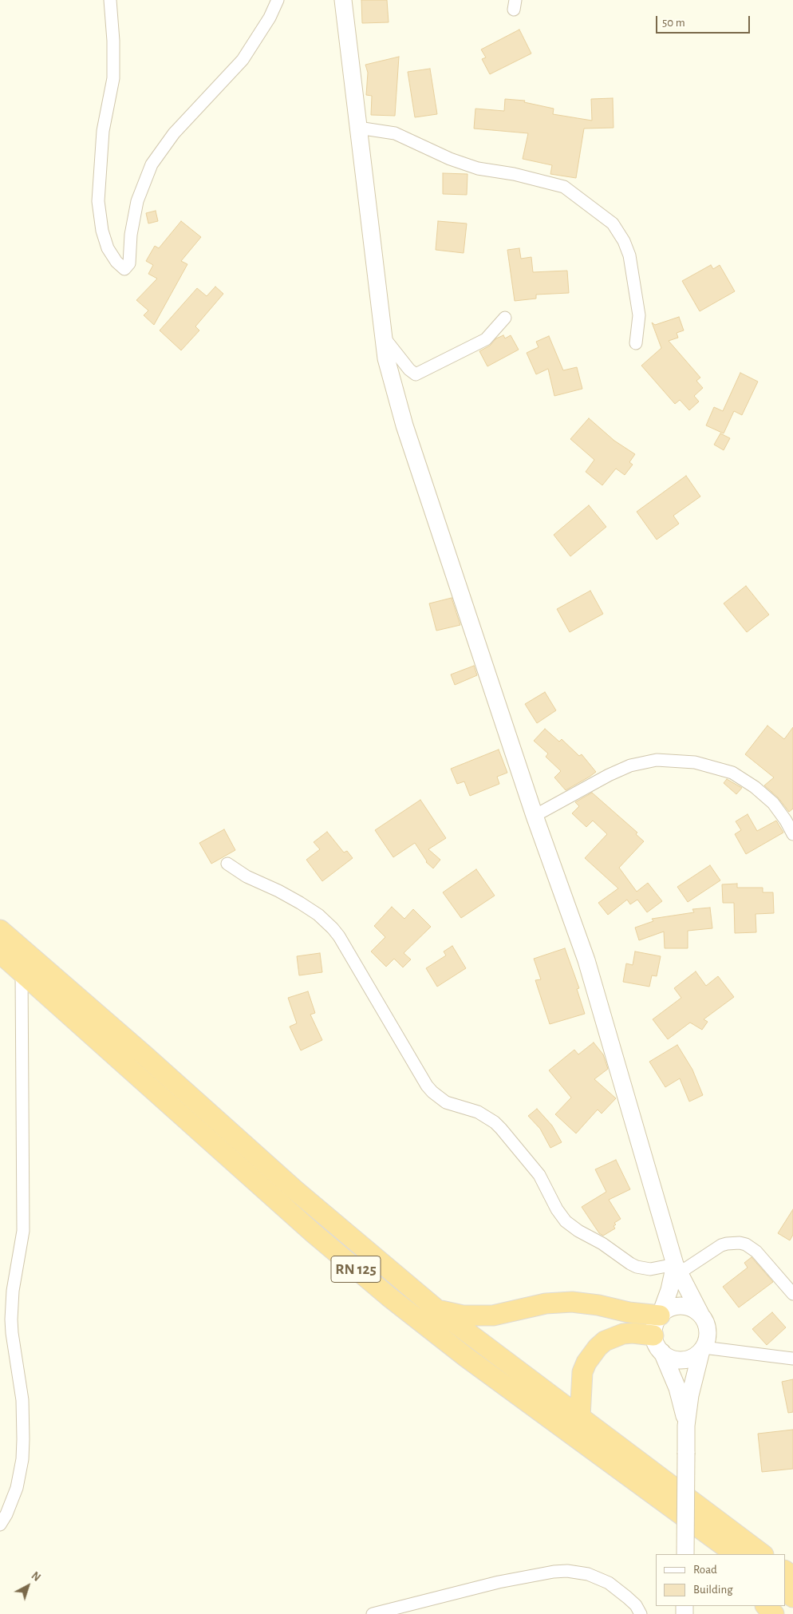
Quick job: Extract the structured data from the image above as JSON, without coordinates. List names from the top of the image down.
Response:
{
  "streets": {
    "highway": ["RN 125"]
  },
  "legend": ["Road", "Building"],
  "scale_bar": "50 m",
  "north": "top right"
}
